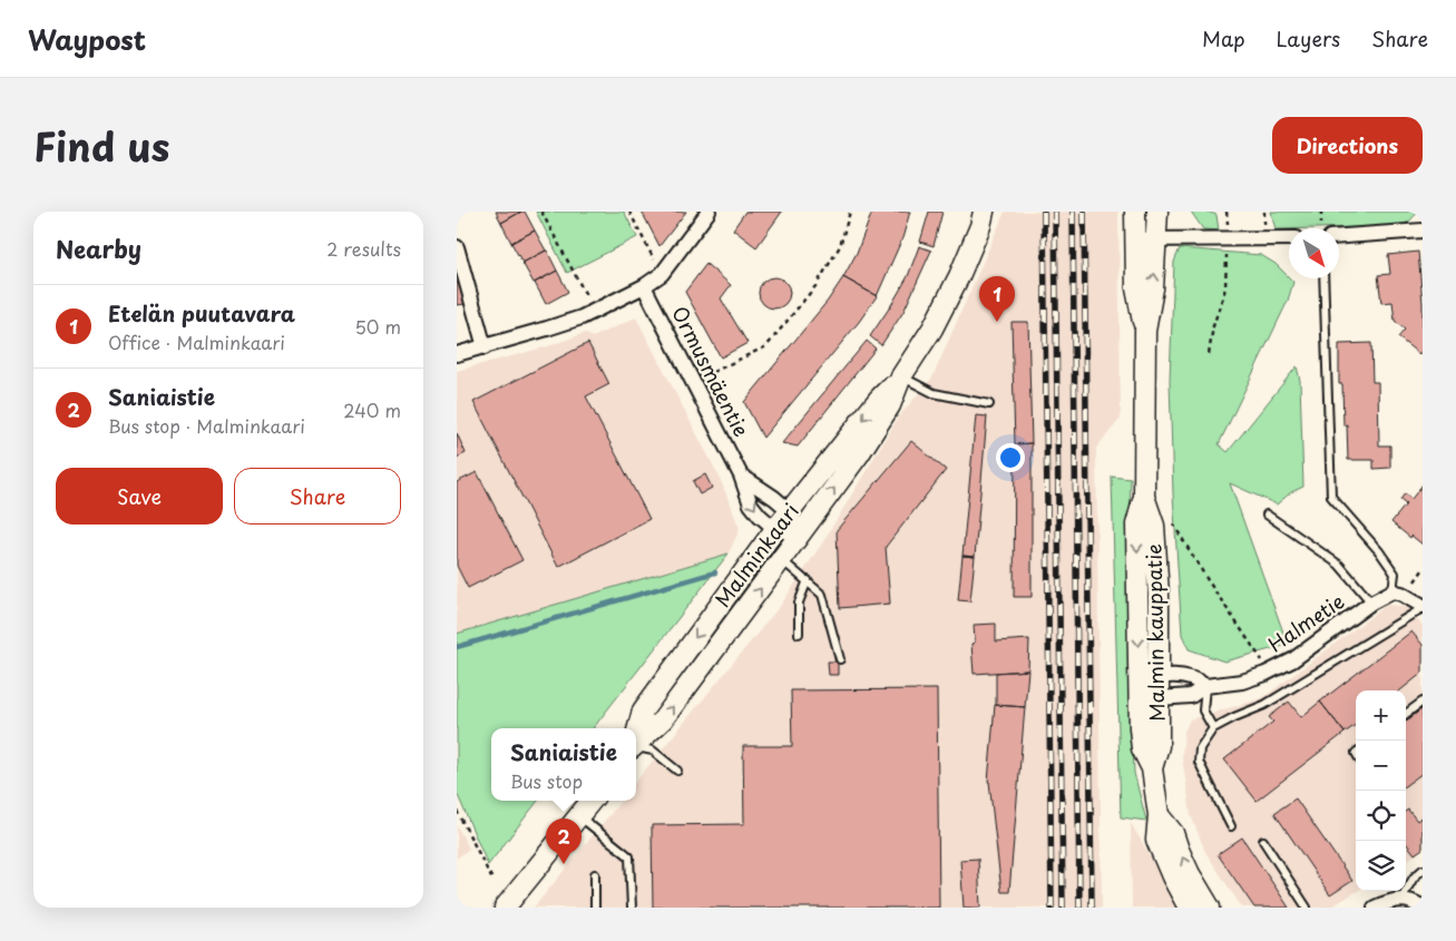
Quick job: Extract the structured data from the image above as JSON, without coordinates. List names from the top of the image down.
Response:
{
  "streets": {
    "main road": ["Malminkaari", "Malmin kauppatie"],
    "street": ["Ormusmäentie", "Halmetie"]
  },
  "crossings": [
    ["Ormusmäentie", "Malminkaari"],
    ["Halmetie", "Malmin kauppatie"]
  ],
  "north": "bottom right",
  "page": {
    "header": "Waypost",
    "nav": ["Map", "Layers", "Share"],
    "title": "Find us",
    "buttons": [
      "Directions",
      ["Save", "Share"]
    ],
    "heading": ["Nearby", "2 results"],
    "pins": ["1", "2"],
    "list": [
      {
        "mark": "1",
        "name": "Etelän puutavara",
        "note": "Office · Malminkaari",
        "value": "50 m"
      },
      {
        "mark": "2",
        "name": "Saniaistie",
        "note": "Bus stop · Malminkaari",
        "value": "240 m"
      }
    ],
    "map_buttons": ["+", "−"],
    "popup": ["Saniaistie", "Bus stop"]
  }
}
